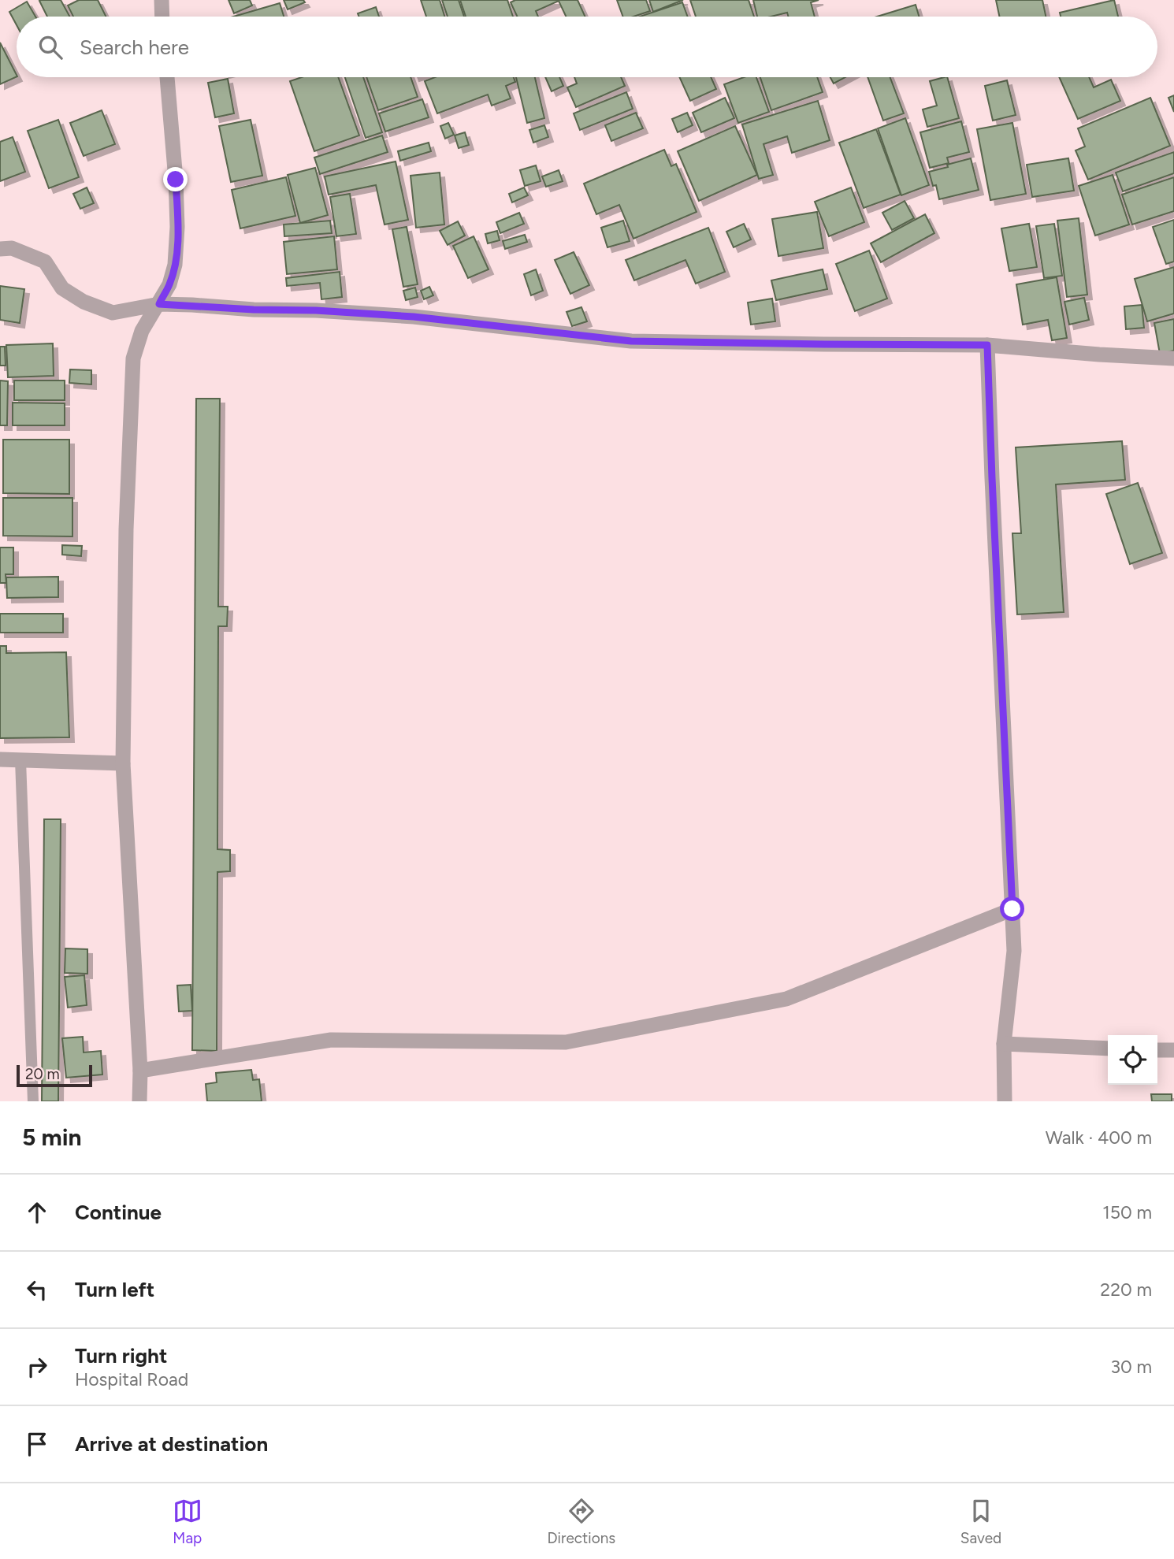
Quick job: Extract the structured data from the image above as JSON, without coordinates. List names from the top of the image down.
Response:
{
  "scale_bar": "20 m",
  "page": {
    "search": "Search here",
    "scale": "20 m",
    "heading": ["5 min", "Walk · 400 m"],
    "list": [
      ["Continue", "150 m"],
      ["Turn left", "220 m"],
      ["Turn right", "Hospital Road", "30 m"],
      "Arrive at destination"
    ],
    "nav": ["Map", "Directions", "Saved"]
  }
}
